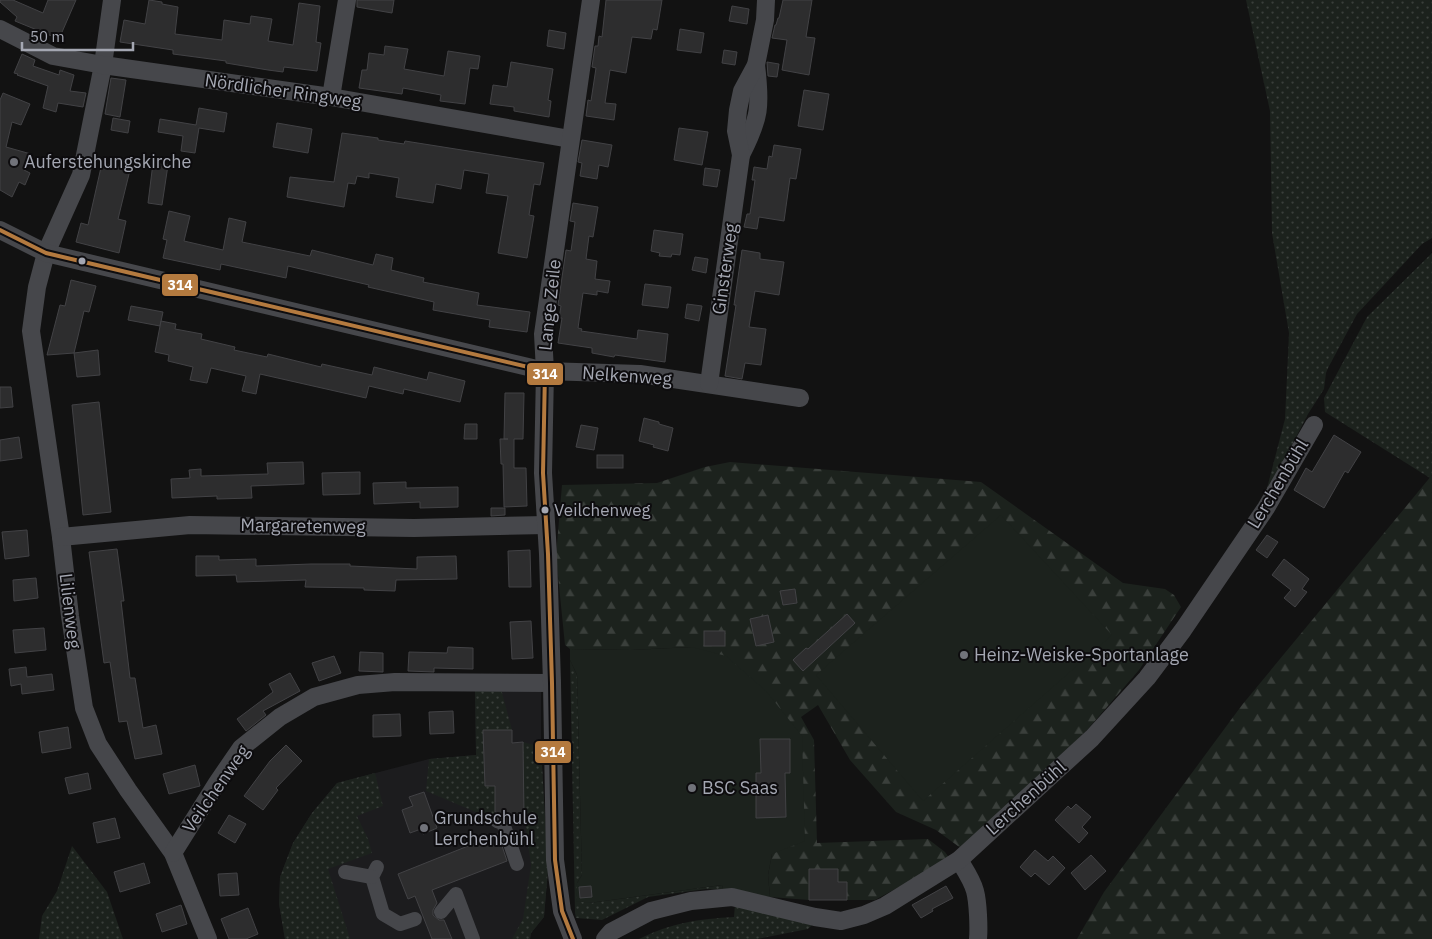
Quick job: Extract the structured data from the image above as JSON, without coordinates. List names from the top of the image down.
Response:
{
  "streets": {
    "street": [
      "Nördlicher Ringweg",
      "Ginsterweg",
      "Lange Zeile",
      "Nelkenweg",
      "Lerchenbühl",
      "Margaretenweg",
      "Lilienweg",
      "Veilchenweg"
    ]
  },
  "crossings": [
    ["Nördlicher Ringweg", "Lange Zeile"],
    ["Nördlicher Ringweg", "Lilienweg"],
    ["Ginsterweg", "Nelkenweg"],
    ["Lange Zeile", "Nelkenweg"],
    ["Lange Zeile", "Margaretenweg"],
    ["Lange Zeile", "Veilchenweg"],
    ["Nelkenweg", "Lilienweg"],
    ["Margaretenweg", "Lilienweg"],
    ["Lilienweg", "Veilchenweg"]
  ],
  "places": [
    "Auferstehungskirche",
    "Veilchenweg",
    "Heinz-Weiske-Sportanlage",
    "BSC Saas",
    "Grundschule Lerchenbühl"
  ],
  "lines": ["transit line 314"],
  "scale_bar": "50 m"
}
